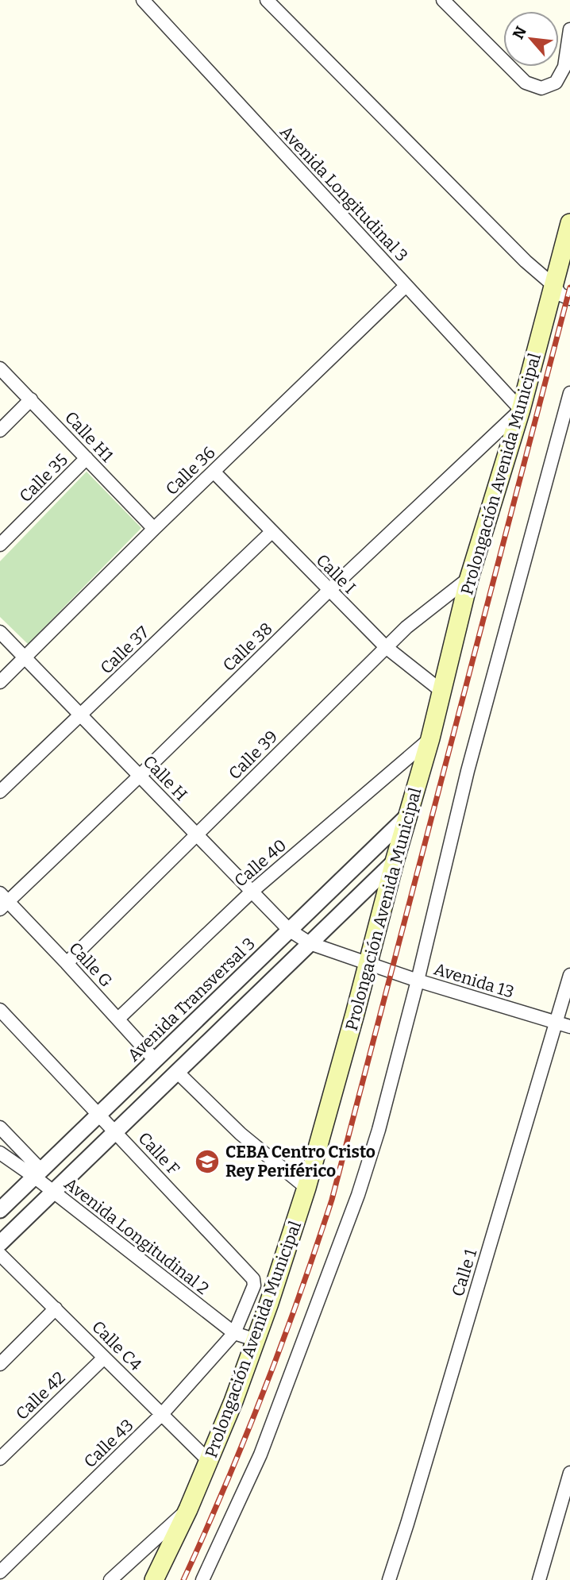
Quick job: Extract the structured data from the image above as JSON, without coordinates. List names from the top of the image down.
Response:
{
  "streets": {
    "main road": ["Prolongación Avenida Municipal"],
    "street": [
      "Avenida Longitudinal 3",
      "Calle H1",
      "Calle 36",
      "Calle 35",
      "Calle I",
      "Calle 38",
      "Calle 37",
      "Calle 39",
      "Calle H",
      "Calle 40",
      "Calle G",
      "Avenida 13",
      "Avenida Transversal 3",
      "Calle F",
      "Avenida Longitudinal 2",
      "Calle 1",
      "Calle C4",
      "Calle 42",
      "Calle 43"
    ]
  },
  "crossings": [
    ["Avenida Longitudinal 3", "Calle 36"],
    ["Avenida Longitudinal 3", "Prolongación Avenida Municipal"],
    ["Avenida Longitudinal 3", "Calle 38"],
    ["Calle H1", "Calle 36"],
    ["Calle H1", "Calle 35"],
    ["Calle 36", "Calle I"],
    ["Calle 36", "Calle H"],
    ["Prolongación Avenida Municipal", "Calle I"],
    ["Prolongación Avenida Municipal", "Calle 38"],
    ["Prolongación Avenida Municipal", "Calle 39"],
    ["Prolongación Avenida Municipal", "Calle 40"],
    ["Prolongación Avenida Municipal", "Avenida 13"],
    ["Prolongación Avenida Municipal", "Avenida Transversal 3"],
    ["Prolongación Avenida Municipal", "Avenida Longitudinal 2"],
    ["Prolongación Avenida Municipal", "Calle C4"],
    ["Calle I", "Calle 38"],
    ["Calle I", "Calle 37"],
    ["Calle I", "Calle 39"],
    ["Calle 38", "Calle H"],
    ["Calle 38", "Calle G"],
    ["Calle 37", "Calle H"],
    ["Calle 39", "Calle H"],
    ["Calle 39", "Calle G"],
    ["Calle H", "Calle 40"],
    ["Calle H", "Avenida 13"],
    ["Calle H", "Avenida Transversal 3"],
    ["Calle 40", "Calle G"],
    ["Calle G", "Avenida Transversal 3"],
    ["Avenida 13", "Calle 1"],
    ["Avenida Transversal 3", "Calle F"],
    ["Avenida Transversal 3", "Avenida Longitudinal 2"],
    ["Calle F", "Avenida Longitudinal 2"],
    ["Calle F", "Calle 43"],
    ["Avenida Longitudinal 2", "Calle 43"],
    ["Calle C4", "Calle 42"],
    ["Calle C4", "Calle 43"]
  ],
  "places": {
    "school or university": ["CEBA Centro Cristo Rey Periférico"]
  },
  "north": "top left"
}
